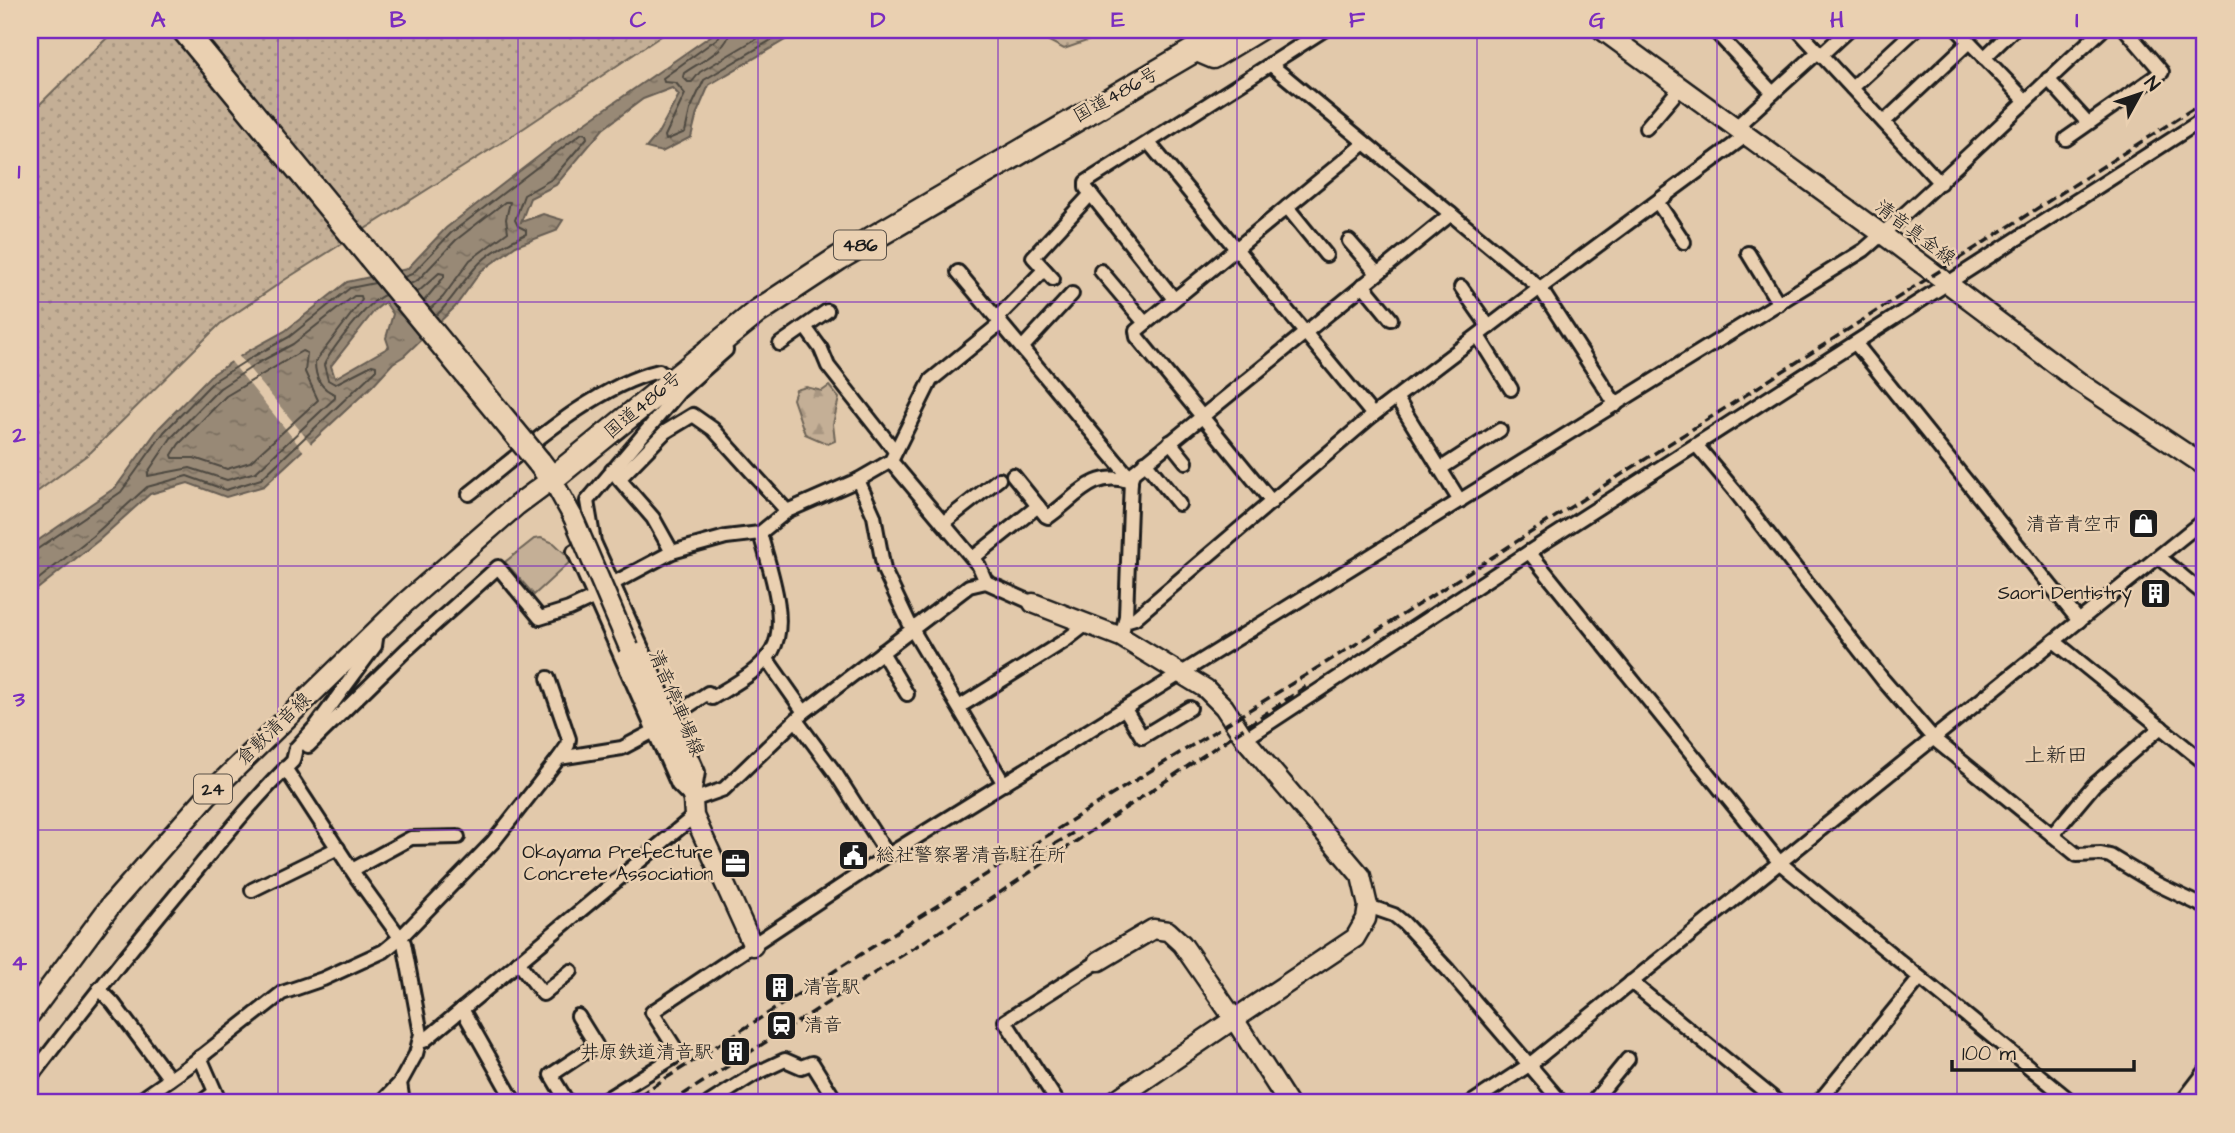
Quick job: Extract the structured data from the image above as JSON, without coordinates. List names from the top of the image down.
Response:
{
  "streets": {
    "highway": ["国道486号", "486"],
    "main road": [
      "清音真金線",
      "清音停車場線",
      "倉敷清音線",
      "24"
    ]
  },
  "crossings": [
    ["国道486号", "清音停車場線"],
    ["国道486号", "倉敷清音線"],
    ["清音停車場線", "倉敷清音線"]
  ],
  "districts": ["上新田"],
  "places": {
    "shop": ["清音青空市"],
    "building": ["Saori Dentistry", "清音駅", "井原鉄道清音駅"],
    "public building": ["総社警察署清音駐在所"],
    "office": ["Okayama Prefecture Concrete Association"],
    "station": ["清音"]
  },
  "scale_bar": "100 m",
  "north": "top right",
  "grid": {
    "columns": [
      "A",
      "B",
      "C",
      "D",
      "E",
      "F",
      "G",
      "H",
      "I"
    ],
    "rows": [
      "1",
      "2",
      "3",
      "4"
    ]
  }
}
